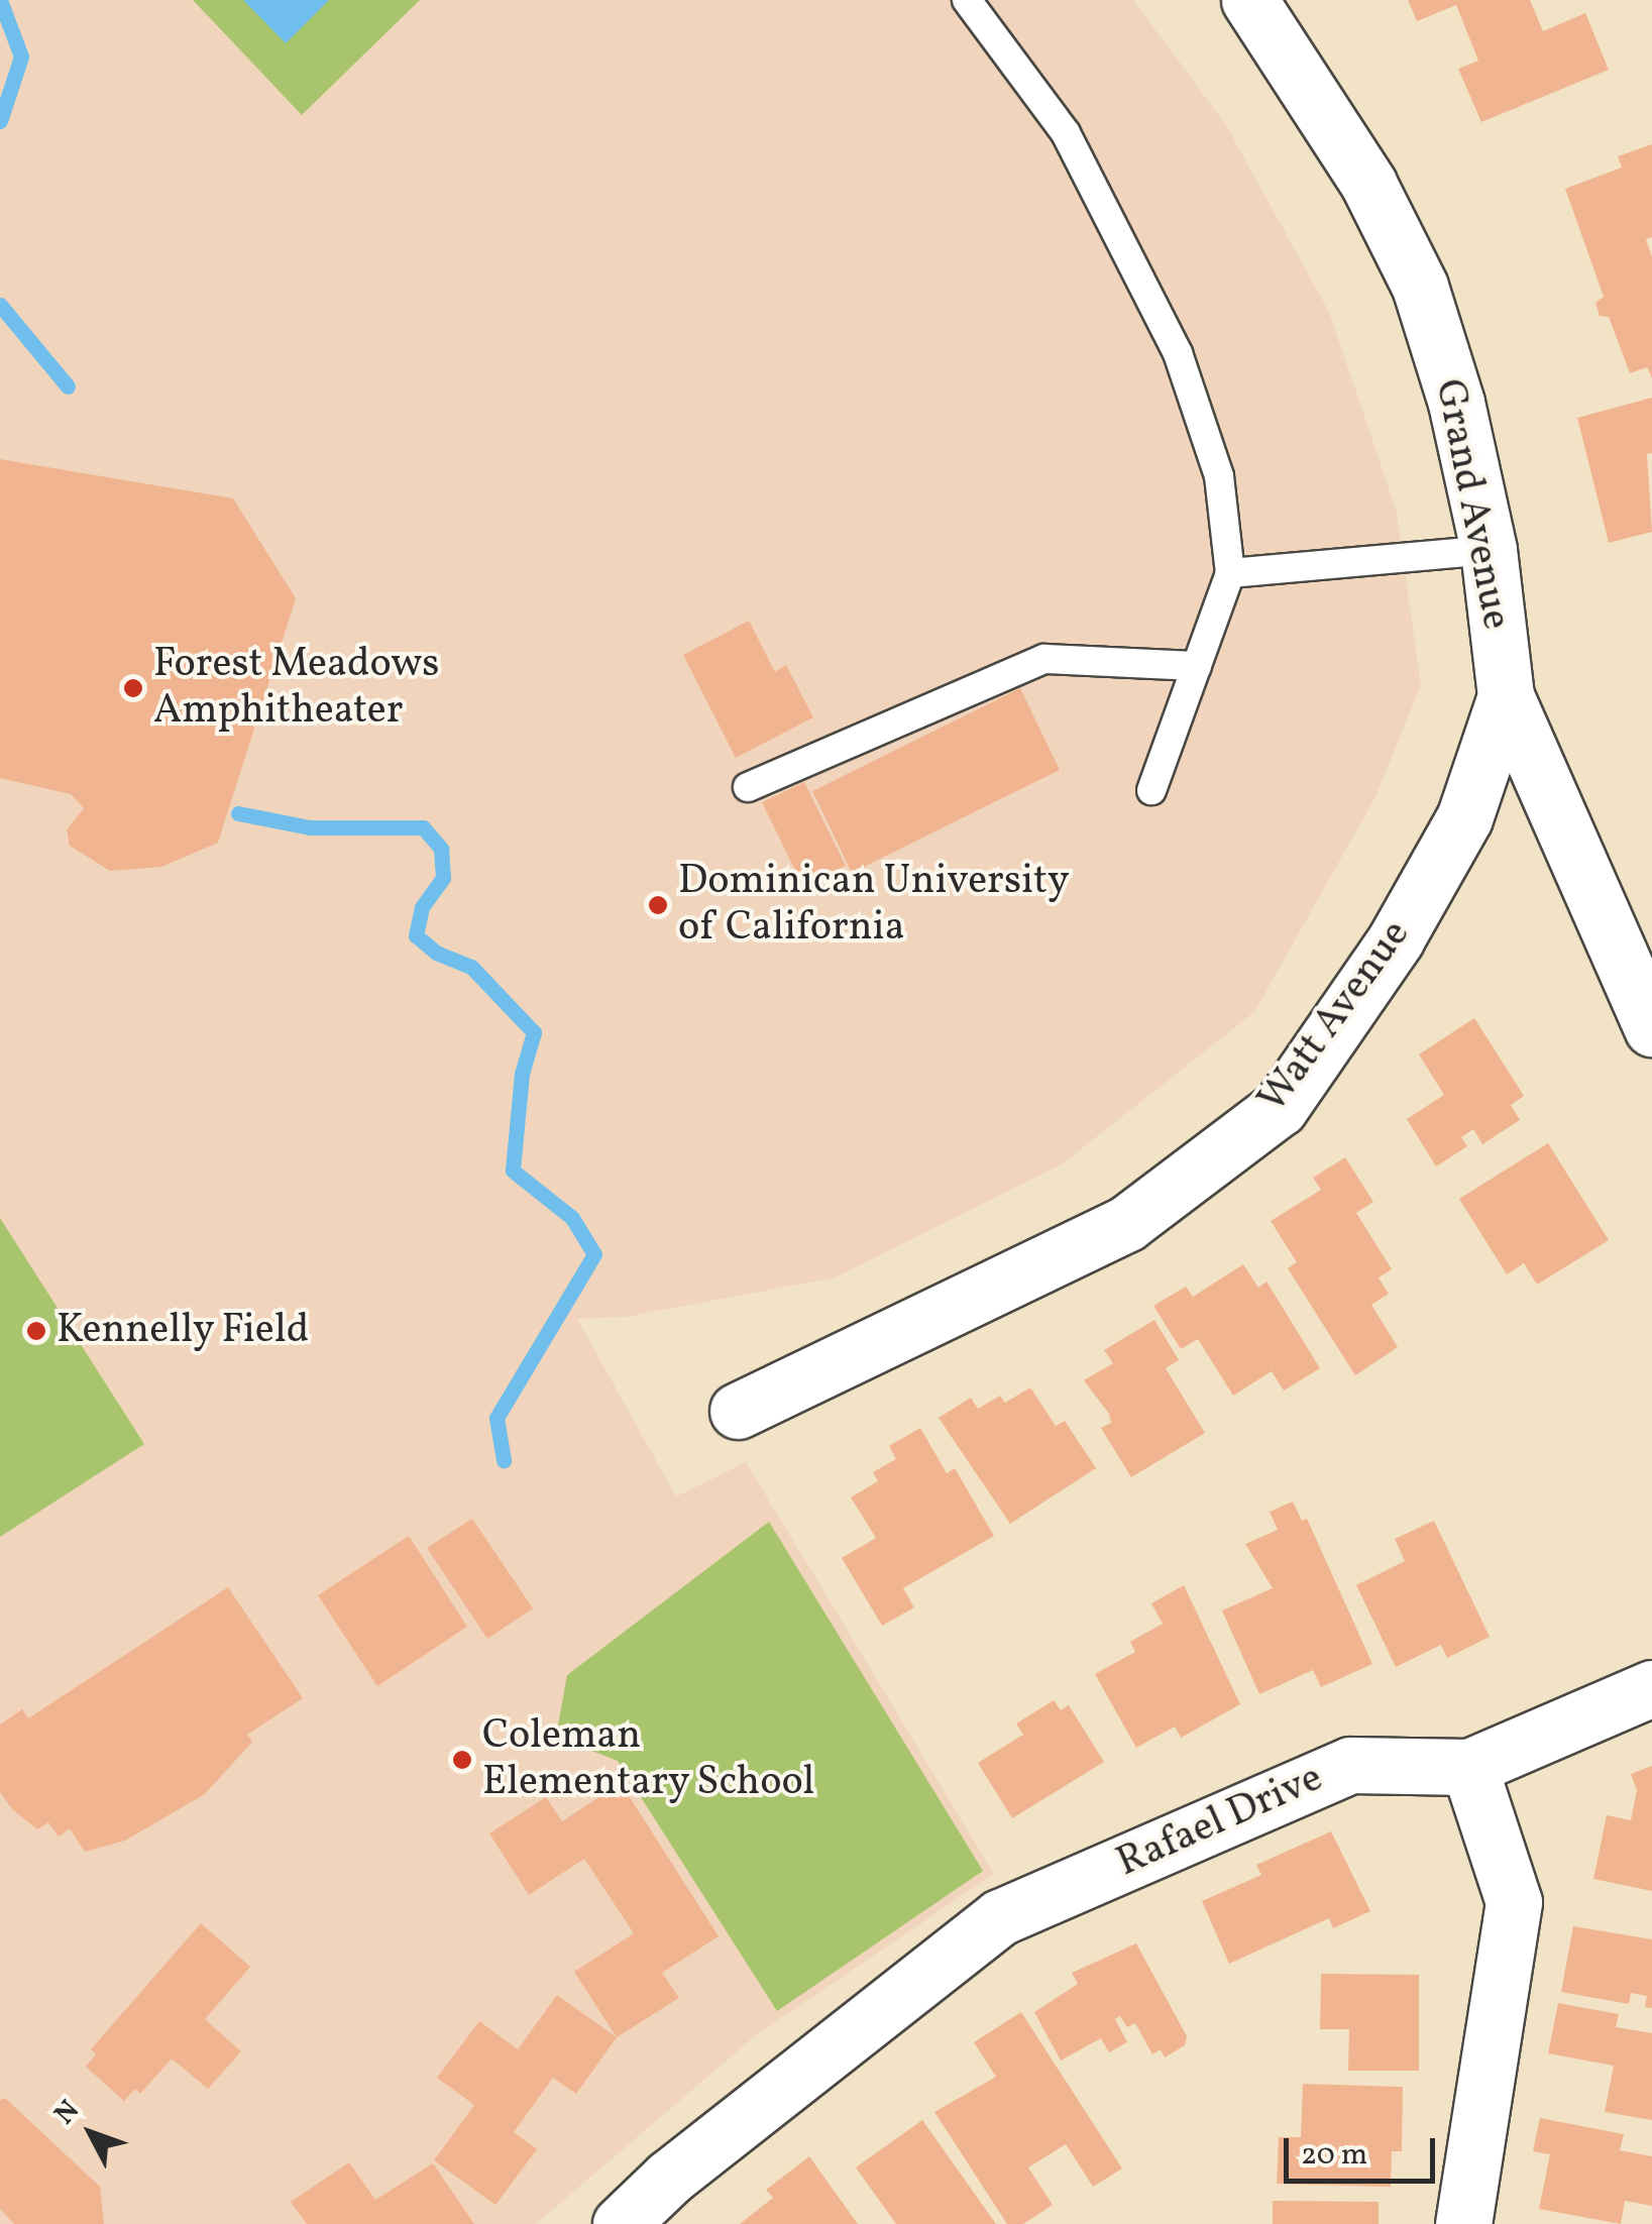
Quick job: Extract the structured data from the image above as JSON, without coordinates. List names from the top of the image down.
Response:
{
  "streets": {
    "street": ["Grand Avenue", "Watt Avenue", "Rafael Drive"]
  },
  "crossings": [
    ["Grand Avenue", "Watt Avenue"]
  ],
  "places": [
    "Forest Meadows Amphitheater",
    "Dominican University of California",
    "Kennelly Field",
    "Coleman Elementary School"
  ],
  "scale_bar": "20 m",
  "north": "top left"
}
